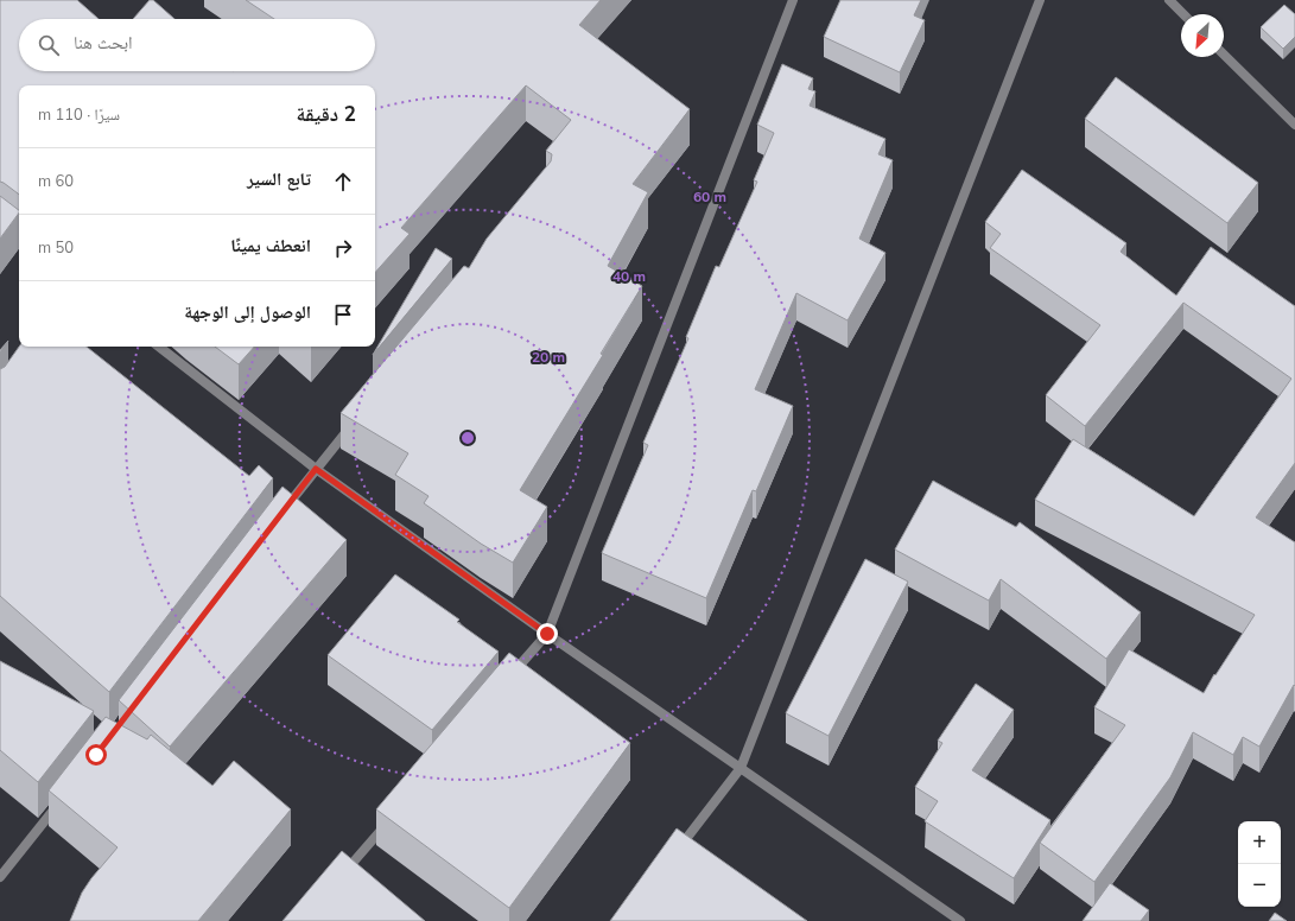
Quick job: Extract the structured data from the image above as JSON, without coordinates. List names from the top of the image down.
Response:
{
  "north": "bottom left",
  "page": {
    "search": "ابحث هنا",
    "heading": ["2 دقيقة", "سيرًا · 110 m"],
    "list": [
      ["تابع السير", "60 m"],
      ["انعطف يمينًا", "50 m"],
      "الوصول إلى الوجهة"
    ],
    "map_buttons": ["+", "−"]
  },
  "rings": ["60 m", "40 m", "20 m"]
}
